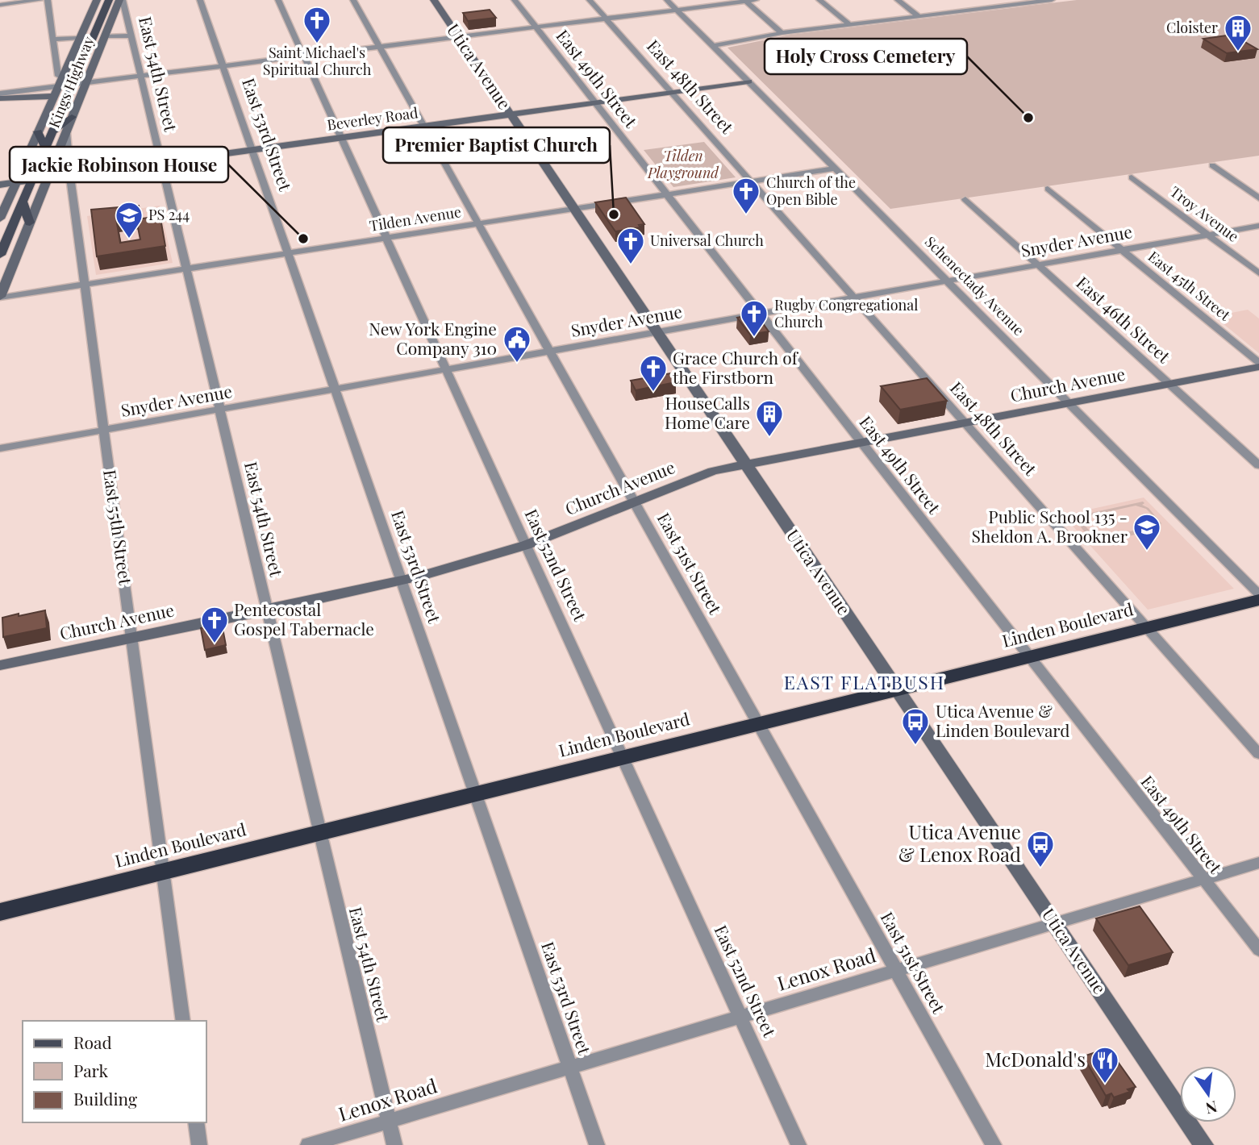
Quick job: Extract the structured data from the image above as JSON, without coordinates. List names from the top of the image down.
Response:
{
  "streets": {
    "highway": ["Linden Boulevard"],
    "main road": [
      "Utica Avenue",
      "Kings Highway",
      "Beverley Road",
      "Church Avenue"
    ],
    "street": [
      "East 54th Street",
      "East 49th Street",
      "East 48th Street",
      "East 53rd Street",
      "Troy Avenue",
      "Tilden Avenue",
      "Snyder Avenue",
      "Schenectady Avenue",
      "East 45th Street",
      "East 46th Street",
      "East 55th Street",
      "East 51st Street",
      "East 52nd Street",
      "Lenox Road"
    ]
  },
  "crossings": [
    ["Utica Avenue", "Beverley Road"],
    ["Utica Avenue", "Tilden Avenue"],
    ["Utica Avenue", "Snyder Avenue"],
    ["Utica Avenue", "Church Avenue"],
    ["Utica Avenue", "Linden Boulevard"],
    ["Utica Avenue", "Lenox Road"],
    ["East 54th Street", "Kings Highway"],
    ["East 54th Street", "Beverley Road"],
    ["East 54th Street", "Tilden Avenue"],
    ["East 54th Street", "Snyder Avenue"],
    ["East 54th Street", "Church Avenue"],
    ["East 54th Street", "Linden Boulevard"],
    ["East 54th Street", "Lenox Road"],
    ["East 49th Street", "Beverley Road"],
    ["East 49th Street", "Tilden Avenue"],
    ["East 49th Street", "Snyder Avenue"],
    ["East 49th Street", "Church Avenue"],
    ["East 49th Street", "Linden Boulevard"],
    ["East 49th Street", "Lenox Road"],
    ["Kings Highway", "Beverley Road"],
    ["Kings Highway", "Tilden Avenue"],
    ["Kings Highway", "East 55th Street"],
    ["East 48th Street", "Beverley Road"],
    ["East 48th Street", "Tilden Avenue"],
    ["East 48th Street", "Snyder Avenue"],
    ["East 48th Street", "Church Avenue"],
    ["East 48th Street", "Linden Boulevard"],
    ["Beverley Road", "East 53rd Street"],
    ["Beverley Road", "Schenectady Avenue"],
    ["Beverley Road", "East 55th Street"],
    ["Beverley Road", "East 51st Street"],
    ["Beverley Road", "East 52nd Street"],
    ["East 53rd Street", "Tilden Avenue"],
    ["East 53rd Street", "Snyder Avenue"],
    ["East 53rd Street", "Church Avenue"],
    ["East 53rd Street", "Linden Boulevard"],
    ["East 53rd Street", "Lenox Road"],
    ["Troy Avenue", "Snyder Avenue"],
    ["Tilden Avenue", "Schenectady Avenue"],
    ["Tilden Avenue", "East 55th Street"],
    ["Tilden Avenue", "East 51st Street"],
    ["Tilden Avenue", "East 52nd Street"],
    ["Snyder Avenue", "Schenectady Avenue"],
    ["Snyder Avenue", "East 45th Street"],
    ["Snyder Avenue", "East 46th Street"],
    ["Snyder Avenue", "East 55th Street"],
    ["Snyder Avenue", "East 51st Street"],
    ["Snyder Avenue", "East 52nd Street"],
    ["Schenectady Avenue", "Church Avenue"],
    ["East 45th Street", "Church Avenue"],
    ["East 46th Street", "Church Avenue"],
    ["Church Avenue", "East 55th Street"],
    ["Church Avenue", "East 51st Street"],
    ["Church Avenue", "East 52nd Street"],
    ["East 55th Street", "Linden Boulevard"],
    ["East 51st Street", "Linden Boulevard"],
    ["East 51st Street", "Lenox Road"],
    ["East 52nd Street", "Linden Boulevard"],
    ["East 52nd Street", "Lenox Road"]
  ],
  "districts": ["EAST FLATBUSH"],
  "parks": ["Tilden Playground"],
  "places": {
    "church": [
      "Saint Michael's Spiritual Church",
      "Church of the Open Bible",
      "Universal Church",
      "Rugby Congregational Church",
      "Grace Church of the Firstborn",
      "Pentecostal Gospel Tabernacle"
    ],
    "building": ["Cloister", "HouseCalls Home Care"],
    "other": ["Holy Cross Cemetery", "Premier Baptist Church", "Jackie Robinson House"],
    "school or university": ["PS 244", "Public School 135 - Sheldon A. Brookner"],
    "public building": ["New York Engine Company 310"],
    "bus stop": ["Utica Avenue & Linden Boulevard", "Utica Avenue & Lenox Road"],
    "restaurant": ["McDonald's"]
  },
  "legend": ["Road", "Park", "Building"],
  "north": "bottom"
}
